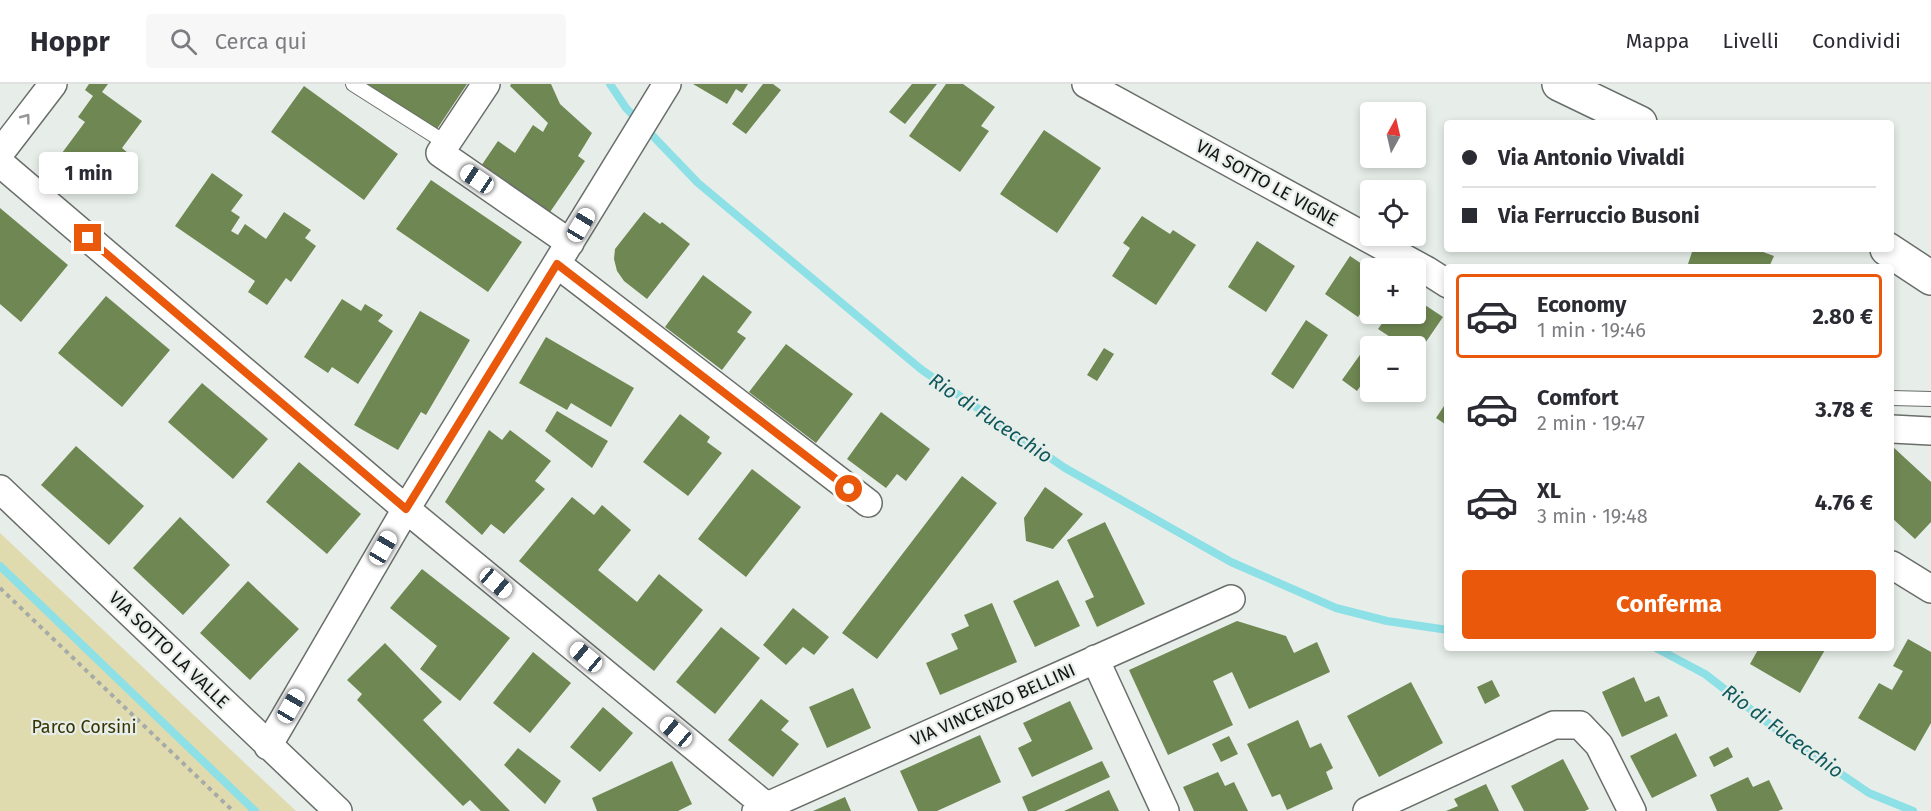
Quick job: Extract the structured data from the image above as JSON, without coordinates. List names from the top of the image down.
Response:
{
  "streets": {
    "street": ["VIA SOTTO LE VIGNE", "VIA SOTTO LA VALLE", "VIA VINCENZO BELLINI"]
  },
  "water": ["Rio di Fucecchio"],
  "parks": ["Parco Corsini"],
  "north": "top",
  "page": {
    "header": "Hoppr",
    "search": "Cerca qui",
    "nav": ["Mappa", "Livelli", "Condividi"],
    "map_buttons": ["+", "−"],
    "banner": ["Via Antonio Vivaldi", "Via Ferruccio Busoni"],
    "bubble": "1 min",
    "list": [
      {
        "name": "Economy",
        "note": "1 min · 19:46",
        "value": "2.80 €"
      },
      {
        "name": "Comfort",
        "note": "2 min · 19:47",
        "value": "3.78 €"
      },
      {
        "name": "XL",
        "note": "3 min · 19:48",
        "value": "4.76 €"
      }
    ],
    "buttons": "Conferma"
  }
}
